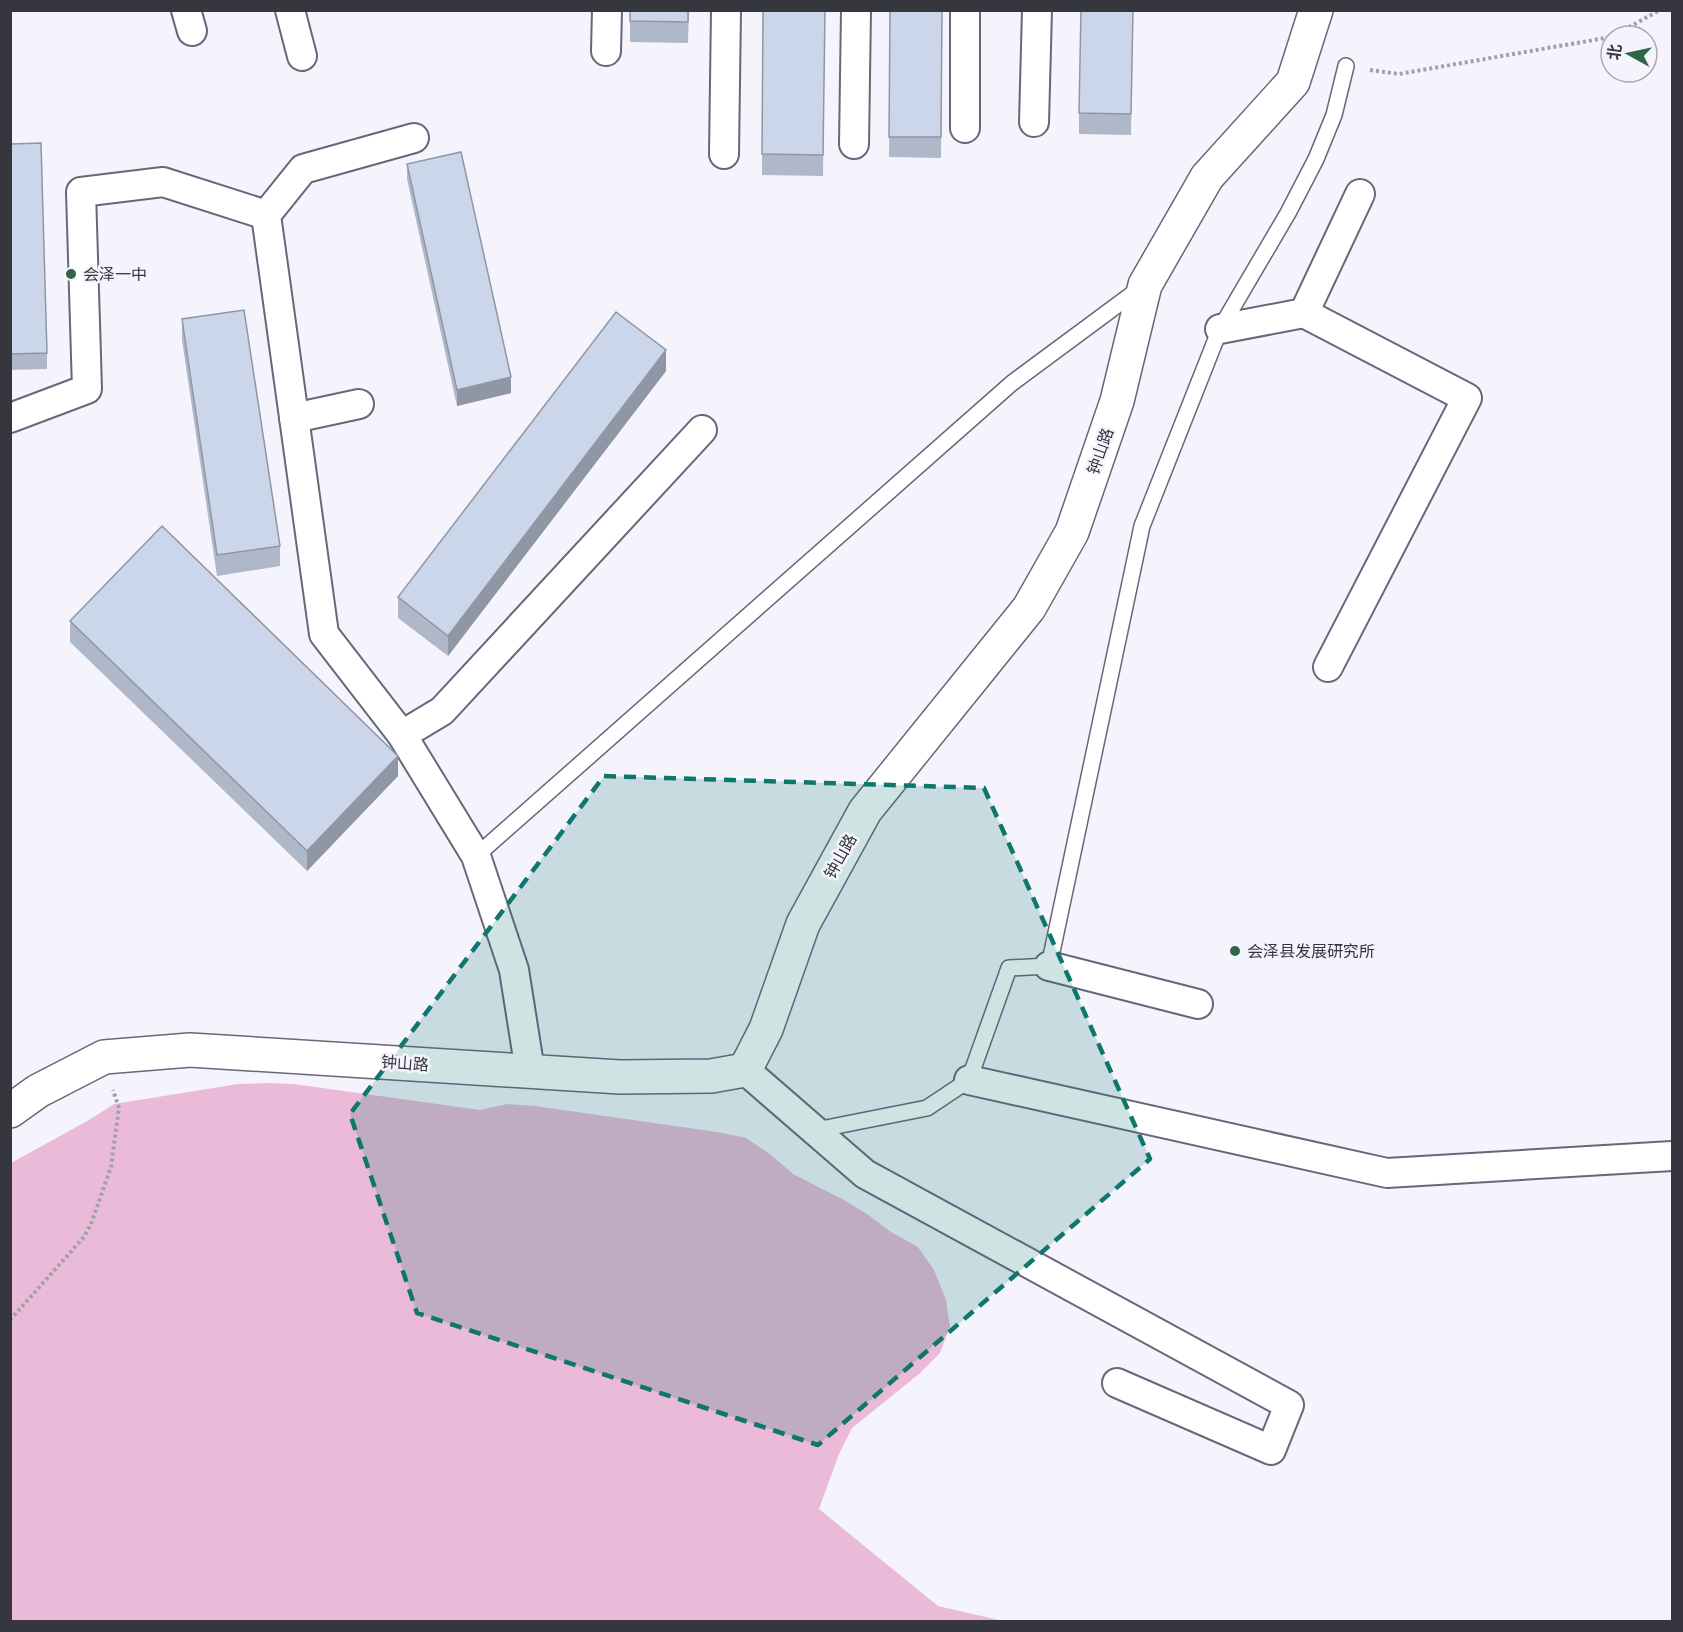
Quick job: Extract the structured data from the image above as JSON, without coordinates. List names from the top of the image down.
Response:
{
  "streets": {
    "street": ["钟山路"]
  },
  "places": ["会泽一中", "会泽县发展研究所"],
  "north": "left"
}
